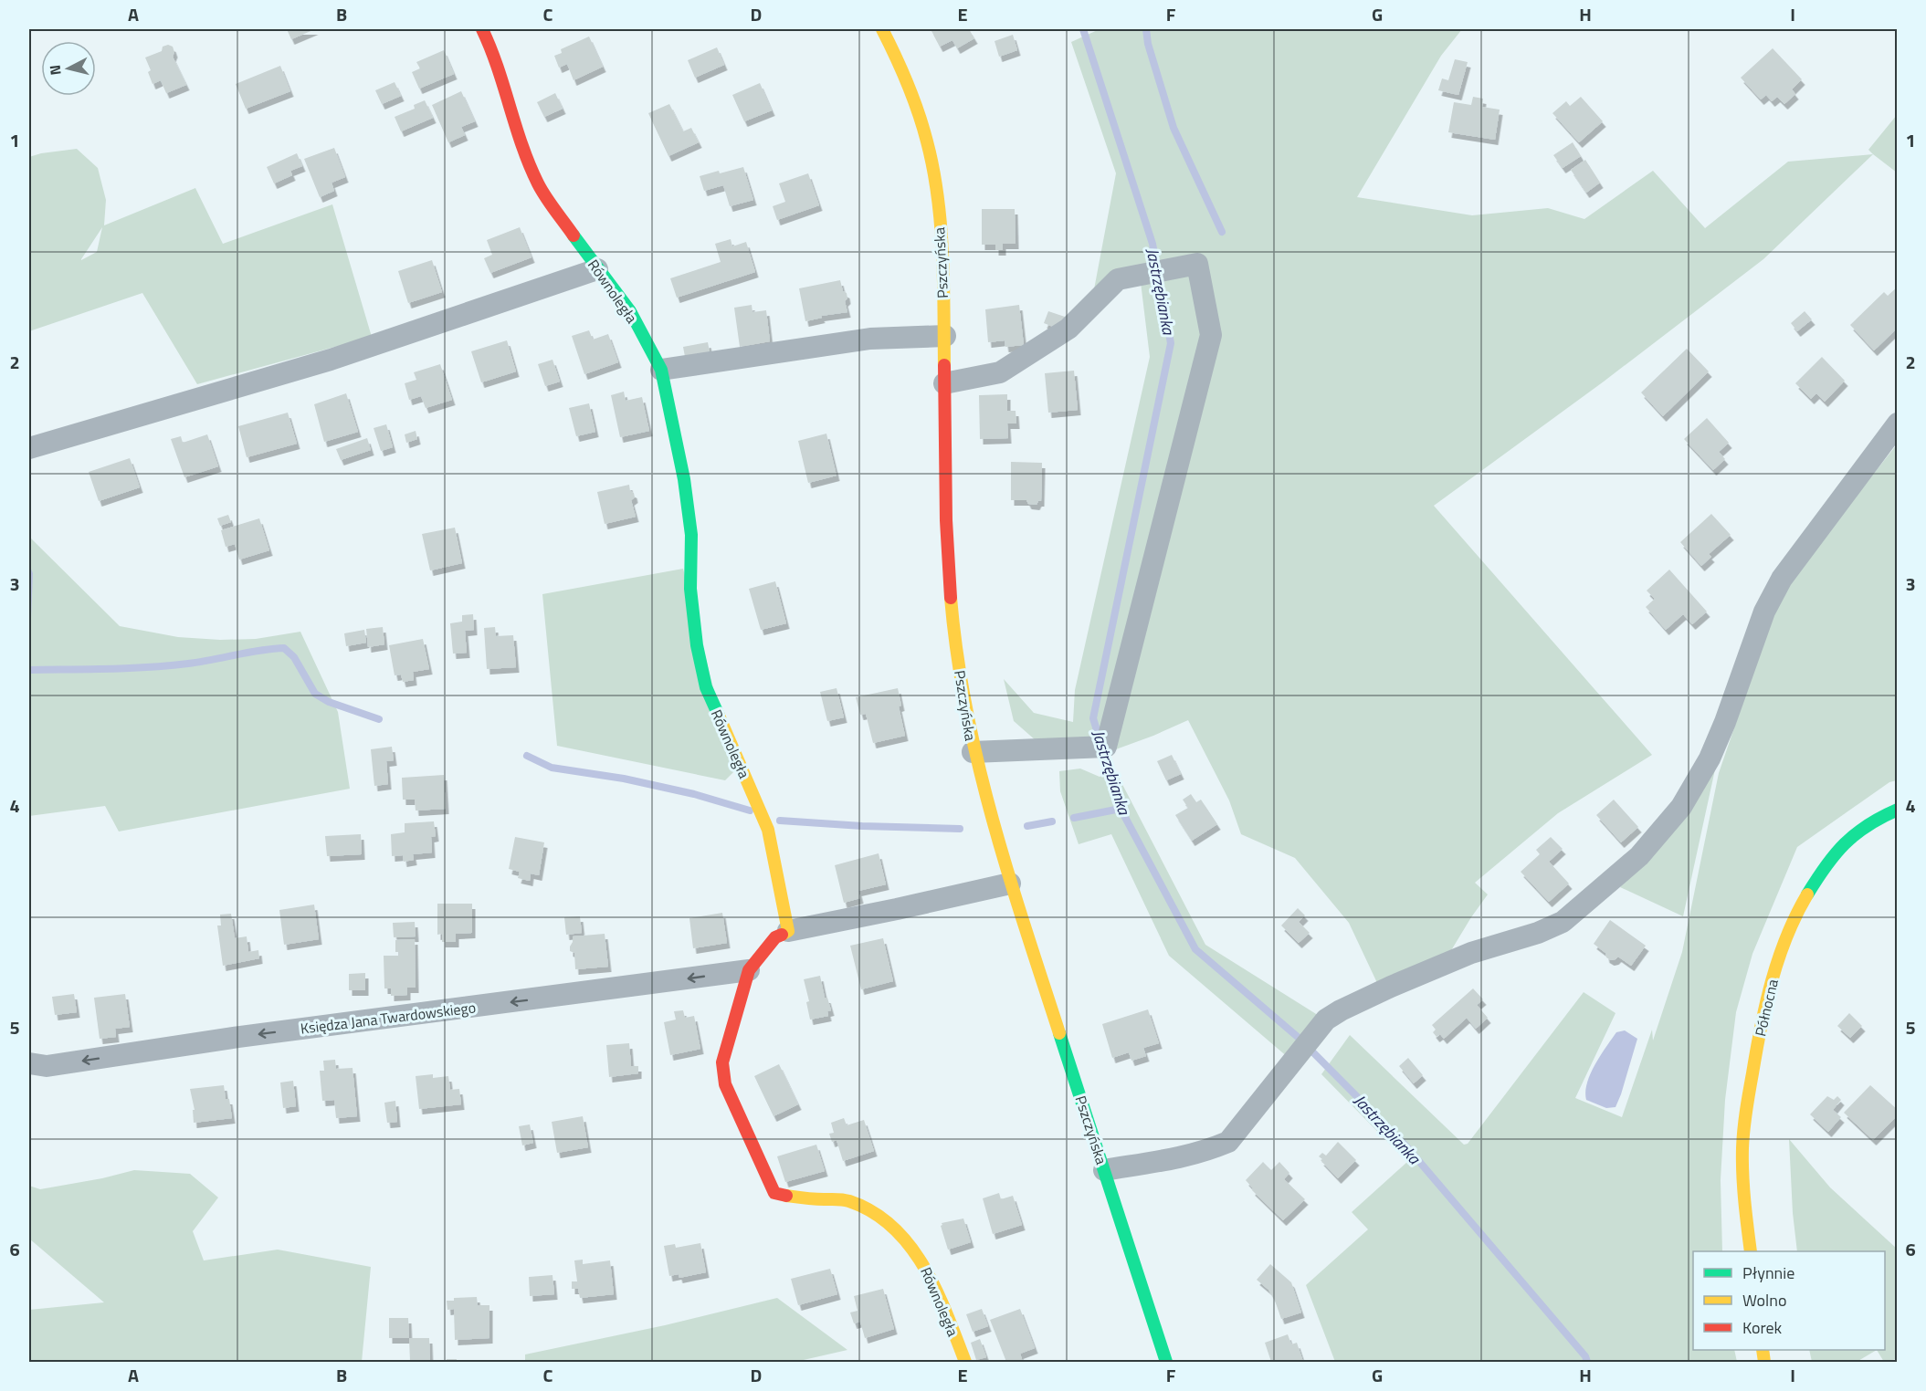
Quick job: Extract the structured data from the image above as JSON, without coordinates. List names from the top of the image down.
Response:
{
  "streets": {
    "street": [
      "Pszczyńska",
      "Równoległa",
      "Północna",
      "Księdza Jana Twardowskiego"
    ]
  },
  "crossings": [
    ["Równoległa", "Księdza Jana Twardowskiego"]
  ],
  "one_way": ["Księdza Jana Twardowskiego"],
  "water": ["Jastrzębianka"],
  "legend": ["Płynnie", "Wolno", "Korek"],
  "north": "left",
  "grid": {
    "columns": [
      "A",
      "B",
      "C",
      "D",
      "E",
      "F",
      "G",
      "H",
      "I"
    ],
    "rows": [
      "1",
      "2",
      "3",
      "4",
      "5",
      "6"
    ]
  }
}
